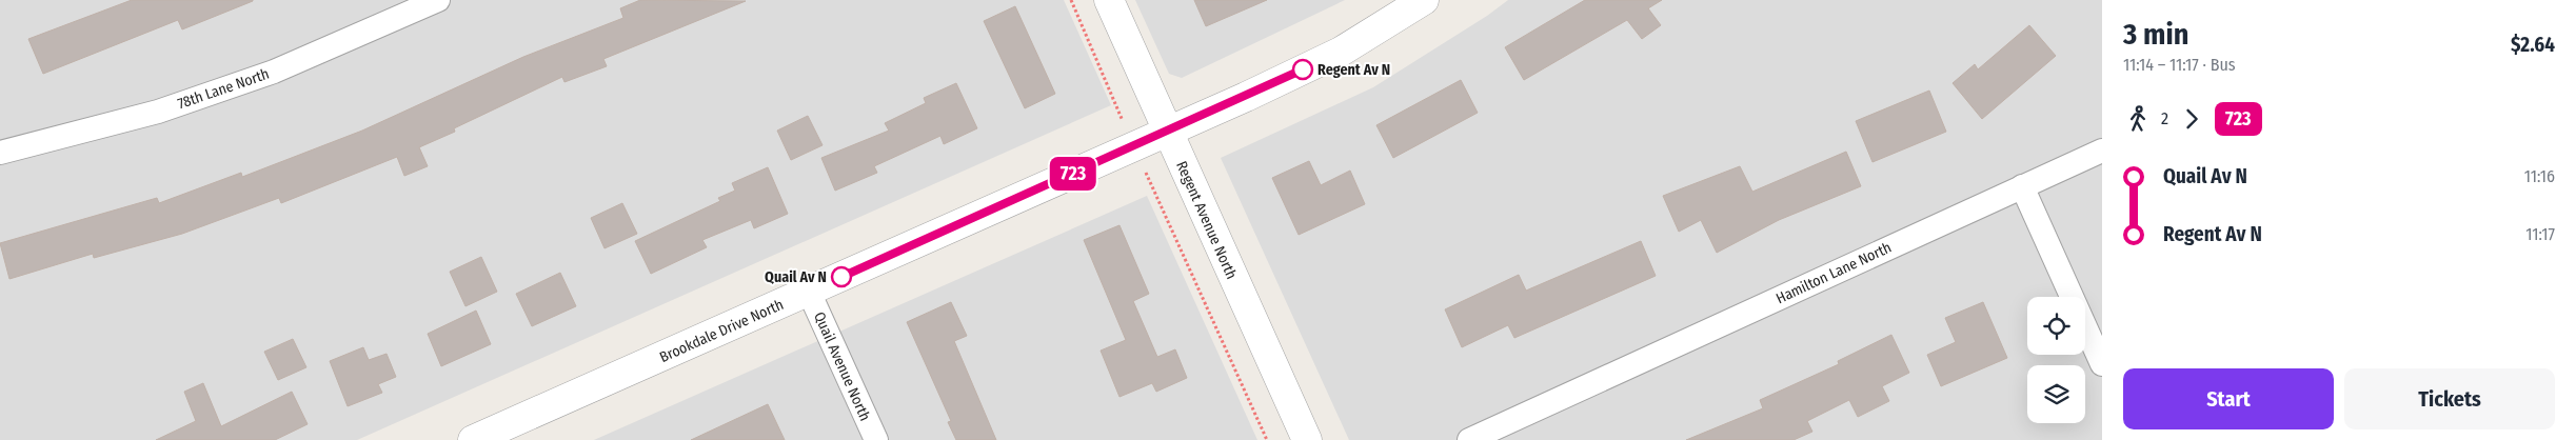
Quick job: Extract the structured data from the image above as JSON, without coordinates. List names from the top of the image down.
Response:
{
  "streets": {
    "street": [
      "78th Lane North",
      "Regent Avenue North",
      "Hamilton Lane North",
      "Brookdale Drive North",
      "Quail Avenue North"
    ]
  },
  "crossings": [
    ["Regent Avenue North", "Brookdale Drive North"],
    ["Brookdale Drive North", "Quail Avenue North"]
  ],
  "places": ["Regent Av N", "Quail Av N"],
  "lines": ["bus line 723"],
  "page": {
    "on_map": "723",
    "heading": ["3 min", "11:14 – 11:17 · Bus", "$2.64"],
    "legs": ["2", "723"],
    "list": [
      {
        "name": "Quail Av N",
        "value": "11:16"
      },
      {
        "name": "Regent Av N",
        "value": "11:17"
      }
    ],
    "buttons": ["Start", "Tickets"]
  }
}
